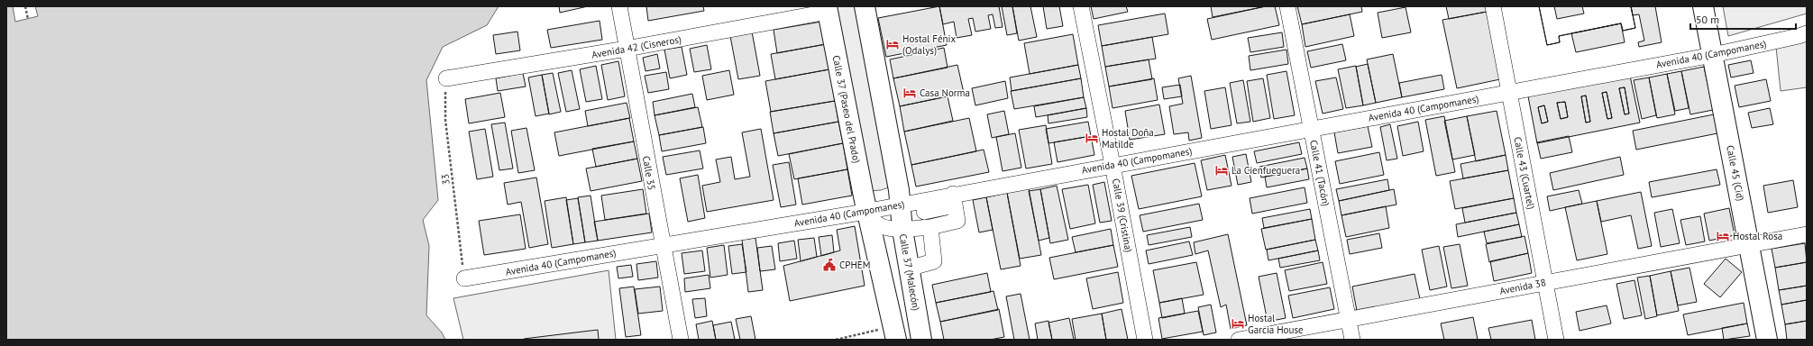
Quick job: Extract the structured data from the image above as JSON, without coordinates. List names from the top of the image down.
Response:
{
  "streets": {
    "main road": ["Calle 37 (Paseo del Prado)", "Calle 45 (Cid)", "Calle 37 (Malecón)"],
    "street": [
      "Avenida 42 (Cisneros)",
      "Avenida 40 (Campomanes)",
      "Calle 35",
      "Calle 41 (Tacón)",
      "Calle 43 (Cuartel)",
      "Calle 39 (Cristina)",
      "Avenida 38"
    ],
    "path": ["33"]
  },
  "crossings": [
    ["Avenida 42 (Cisneros)", "Calle 37 (Paseo del Prado)"],
    ["Avenida 42 (Cisneros)", "Calle 35"],
    ["Avenida 42 (Cisneros)", "33"],
    ["Avenida 40 (Campomanes)", "Calle 37 (Paseo del Prado)"],
    ["Avenida 40 (Campomanes)", "Calle 35"],
    ["Avenida 40 (Campomanes)", "Calle 41 (Tacón)"],
    ["Avenida 40 (Campomanes)", "Calle 43 (Cuartel)"],
    ["Avenida 40 (Campomanes)", "Calle 45 (Cid)"],
    ["Avenida 40 (Campomanes)", "33"],
    ["Avenida 40 (Campomanes)", "Calle 39 (Cristina)"],
    ["Avenida 40 (Campomanes)", "Calle 37 (Malecón)"],
    ["Calle 41 (Tacón)", "Avenida 38"],
    ["Calle 43 (Cuartel)", "Avenida 38"],
    ["Calle 45 (Cid)", "Avenida 38"]
  ],
  "places": {
    "hotel": [
      "Hostal Fénix (Odalys)",
      "Casa Norma",
      "Hostal Doña Matilde",
      "La Cienfueguera",
      "Hostal Rosa",
      "Hostal Garcia House"
    ],
    "public building": ["CPHEM"]
  },
  "scale_bar": "50 m"
}
